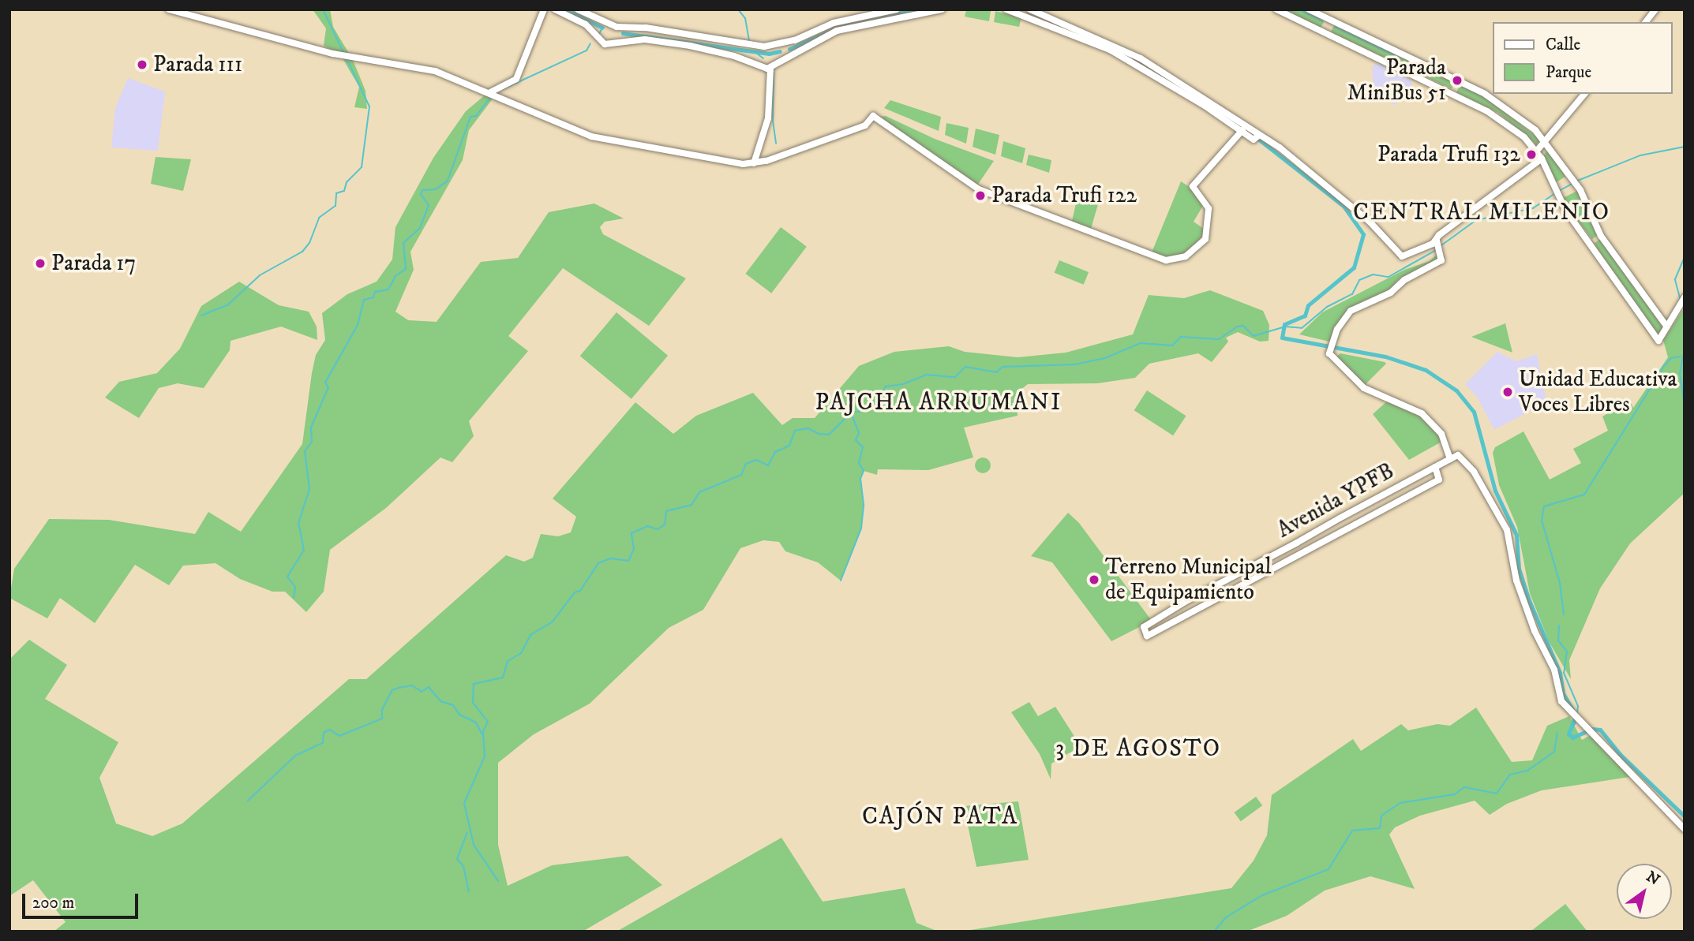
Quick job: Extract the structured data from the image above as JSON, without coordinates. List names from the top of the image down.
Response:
{
  "streets": {
    "street": ["Avenida YPFB"]
  },
  "districts": [
    "CENTRAL MILENIO",
    "PAJCHA ARRUMANI",
    "3 DE AGOSTO",
    "CAJÓN PATA"
  ],
  "places": [
    "Parada 111",
    "Parada MiniBus 51",
    "Parada Trufi 132",
    "Parada Trufi 122",
    "Parada 17",
    "Unidad Educativa Voces Libres",
    "Terreno Municipal de Equipamiento"
  ],
  "legend": ["Calle", "Parque"],
  "scale_bar": "200 m",
  "north": "top right"
}
